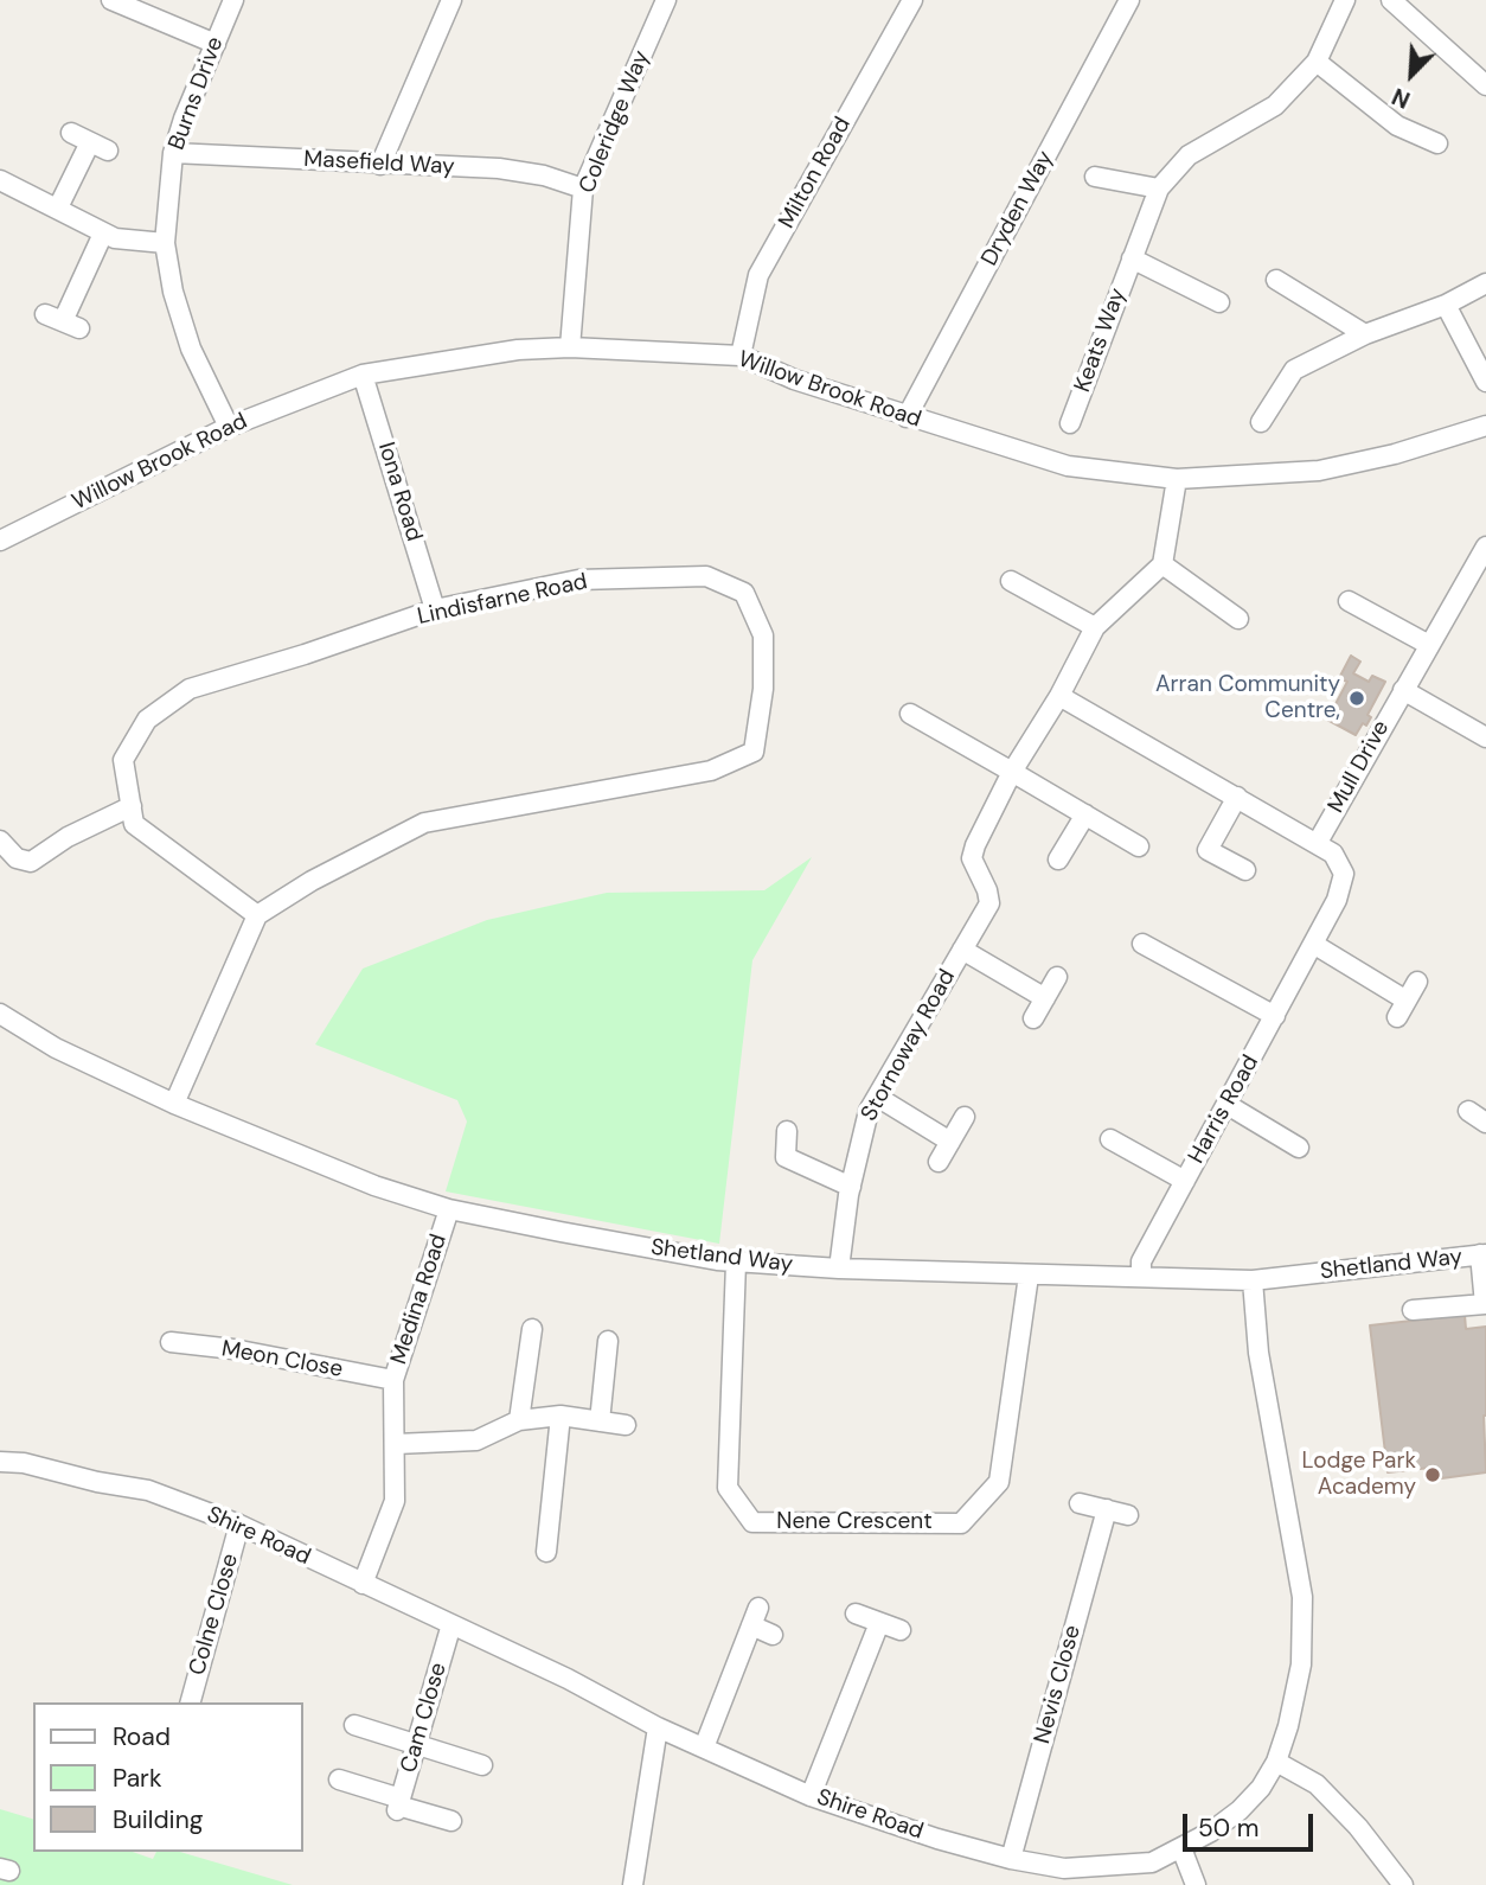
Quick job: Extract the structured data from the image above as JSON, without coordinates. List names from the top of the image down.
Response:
{
  "streets": {
    "street": [
      "Burns Drive",
      "Coleridge Way",
      "Masefield Way",
      "Milton Road",
      "Dryden Way",
      "Keats Way",
      "Willow Brook Road",
      "Iona Road",
      "Lindisfarne Road",
      "Mull Drive",
      "Stornoway Road",
      "Harris Road",
      "Shetland Way",
      "Medina Road",
      "Meon Close",
      "Nene Crescent",
      "Shire Road",
      "Colne Close",
      "Nevis Close",
      "Cam Close"
    ]
  },
  "crossings": [
    ["Burns Drive", "Masefield Way"],
    ["Burns Drive", "Willow Brook Road"],
    ["Coleridge Way", "Masefield Way"],
    ["Coleridge Way", "Willow Brook Road"],
    ["Milton Road", "Willow Brook Road"],
    ["Dryden Way", "Willow Brook Road"],
    ["Willow Brook Road", "Iona Road"],
    ["Iona Road", "Lindisfarne Road"],
    ["Mull Drive", "Harris Road"],
    ["Stornoway Road", "Shetland Way"],
    ["Harris Road", "Shetland Way"],
    ["Shetland Way", "Medina Road"],
    ["Shetland Way", "Nene Crescent"],
    ["Shetland Way", "Shire Road"],
    ["Medina Road", "Meon Close"],
    ["Medina Road", "Shire Road"],
    ["Shire Road", "Colne Close"],
    ["Shire Road", "Nevis Close"],
    ["Shire Road", "Cam Close"]
  ],
  "places": ["Arran Community Centre,", "Lodge Park Academy"],
  "legend": ["Road", "Park", "Building"],
  "scale_bar": "50 m",
  "north": "bottom left"
}
